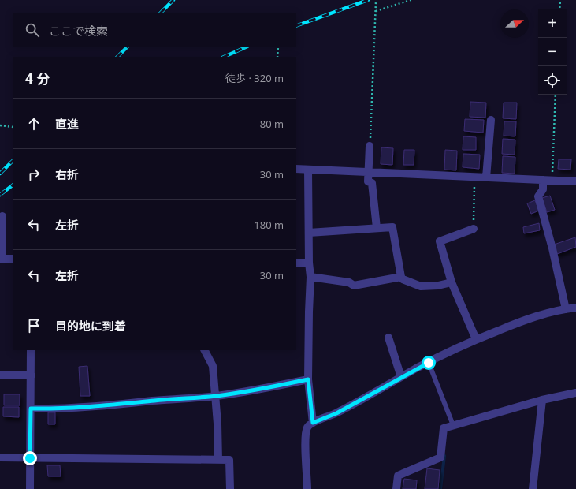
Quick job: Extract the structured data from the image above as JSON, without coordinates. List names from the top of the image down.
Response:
{
  "north": "right",
  "page": {
    "map_buttons": ["+", "−"],
    "search": "ここで検索",
    "heading": ["4 分", "徒歩 · 320 m"],
    "list": [
      ["直進", "80 m"],
      ["右折", "30 m"],
      ["左折", "180 m"],
      ["左折", "30 m"],
      "目的地に到着"
    ]
  }
}
